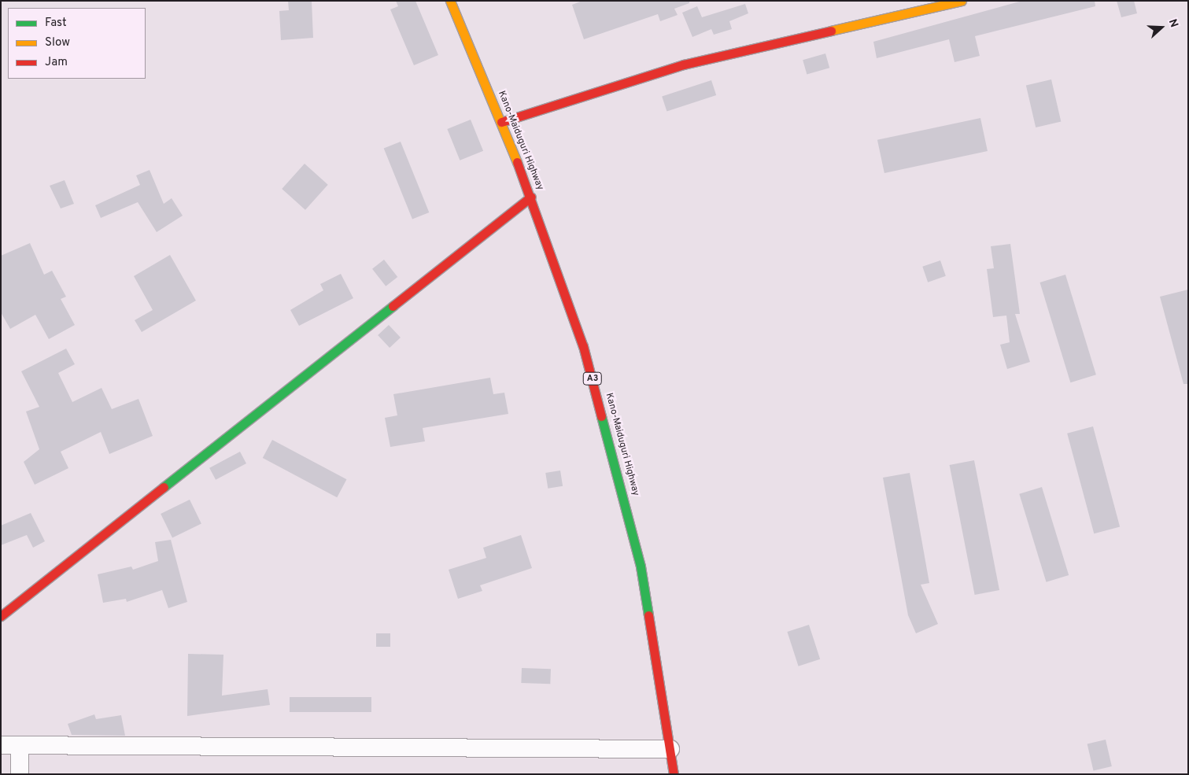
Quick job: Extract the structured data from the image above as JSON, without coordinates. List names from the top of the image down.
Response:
{
  "streets": {
    "main road": ["Kano-Maiduguri Highway", "A3"]
  },
  "legend": ["Fast", "Slow", "Jam"],
  "north": "right"
}
